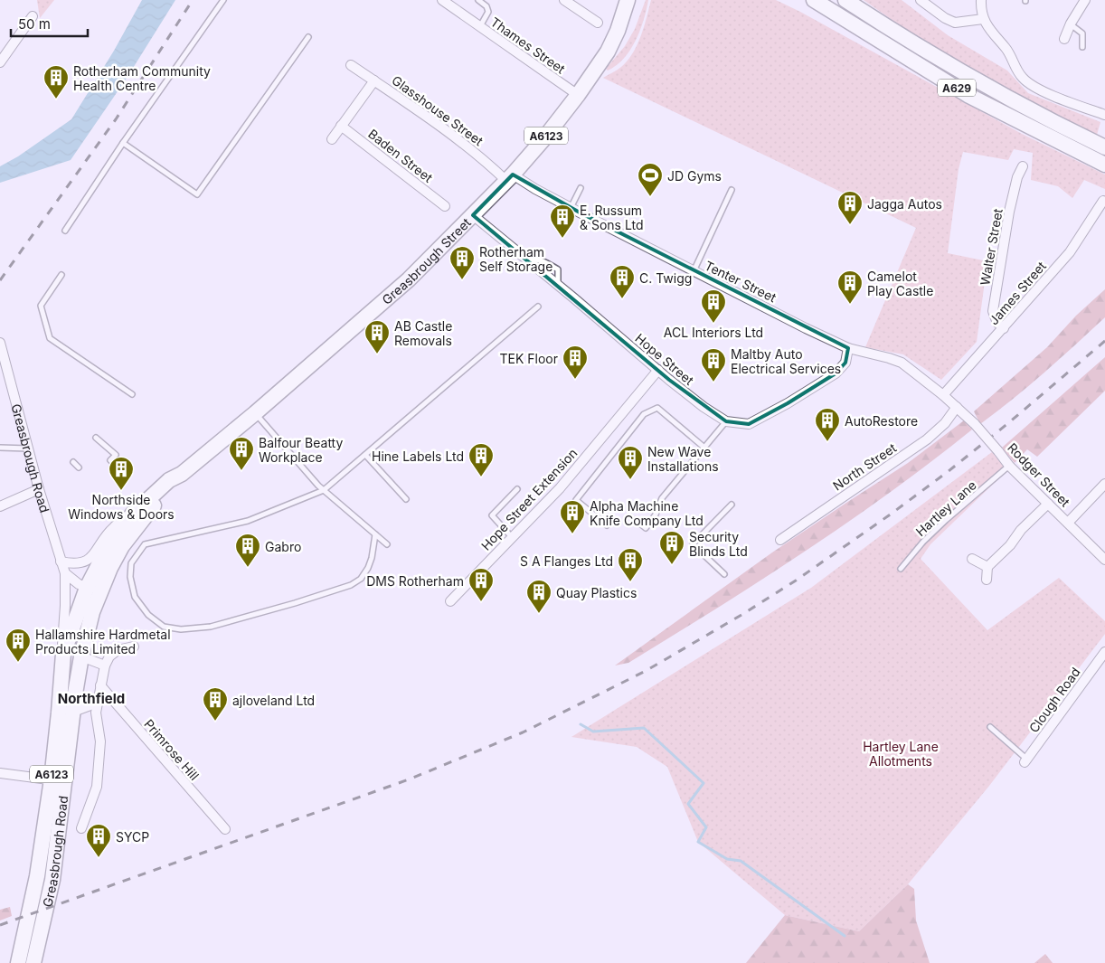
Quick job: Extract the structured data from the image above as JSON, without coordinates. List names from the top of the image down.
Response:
{
  "streets": {
    "main road": [
      "A629",
      "A6123",
      "Greasbrough Street",
      "Greasbrough Road"
    ],
    "street": [
      "Thames Street",
      "Glasshouse Street",
      "Baden Street",
      "Walter Street",
      "Tenter Street",
      "James Street",
      "Hope Street",
      "North Street",
      "Rodger Street",
      "Hope Street Extension",
      "Clough Road",
      "Primrose Hill"
    ],
    "lane": ["Hartley Lane"]
  },
  "crossings": [
    ["Thames Street", "Greasbrough Street"],
    ["Glasshouse Street", "Greasbrough Street"],
    ["Glasshouse Street", "Tenter Street"],
    ["A6123", "Greasbrough Street"],
    ["A6123", "Greasbrough Road"],
    ["Walter Street", "James Street"],
    ["Greasbrough Street", "Tenter Street"],
    ["Greasbrough Street", "Hope Street"],
    ["Greasbrough Street", "Greasbrough Road"],
    ["Tenter Street", "James Street"],
    ["Tenter Street", "Hope Street"],
    ["Tenter Street", "North Street"],
    ["Tenter Street", "Rodger Street"],
    ["Hope Street", "Hope Street Extension"],
    ["North Street", "Rodger Street"],
    ["Rodger Street", "Hartley Lane"]
  ],
  "districts": ["Northfield"],
  "parks": ["Hartley Lane Allotments"],
  "places": {
    "building": [
      "Rotherham Community Health Centre",
      "Jagga Autos",
      "E. Russum & Sons Ltd",
      "Rotherham Self Storage",
      "C. Twigg",
      "Camelot Play Castle",
      "ACL Interiors Ltd",
      "AB Castle Removals",
      "TEK Floor",
      "Maltby Auto Electrical Services",
      "AutoRestore",
      "Balfour Beatty Workplace",
      "Hine Labels Ltd",
      "New Wave Installations",
      "Northside Windows & Doors",
      "Alpha Machine Knife Company Ltd",
      "Security Blinds Ltd",
      "Gabro",
      "S A Flanges Ltd",
      "DMS Rotherham",
      "Quay Plastics",
      "Hallamshire Hardmetal Products Limited",
      "ajloveland Ltd",
      "SYCP"
    ],
    "sports": ["JD Gyms"]
  },
  "scale_bar": "50 m"
}
